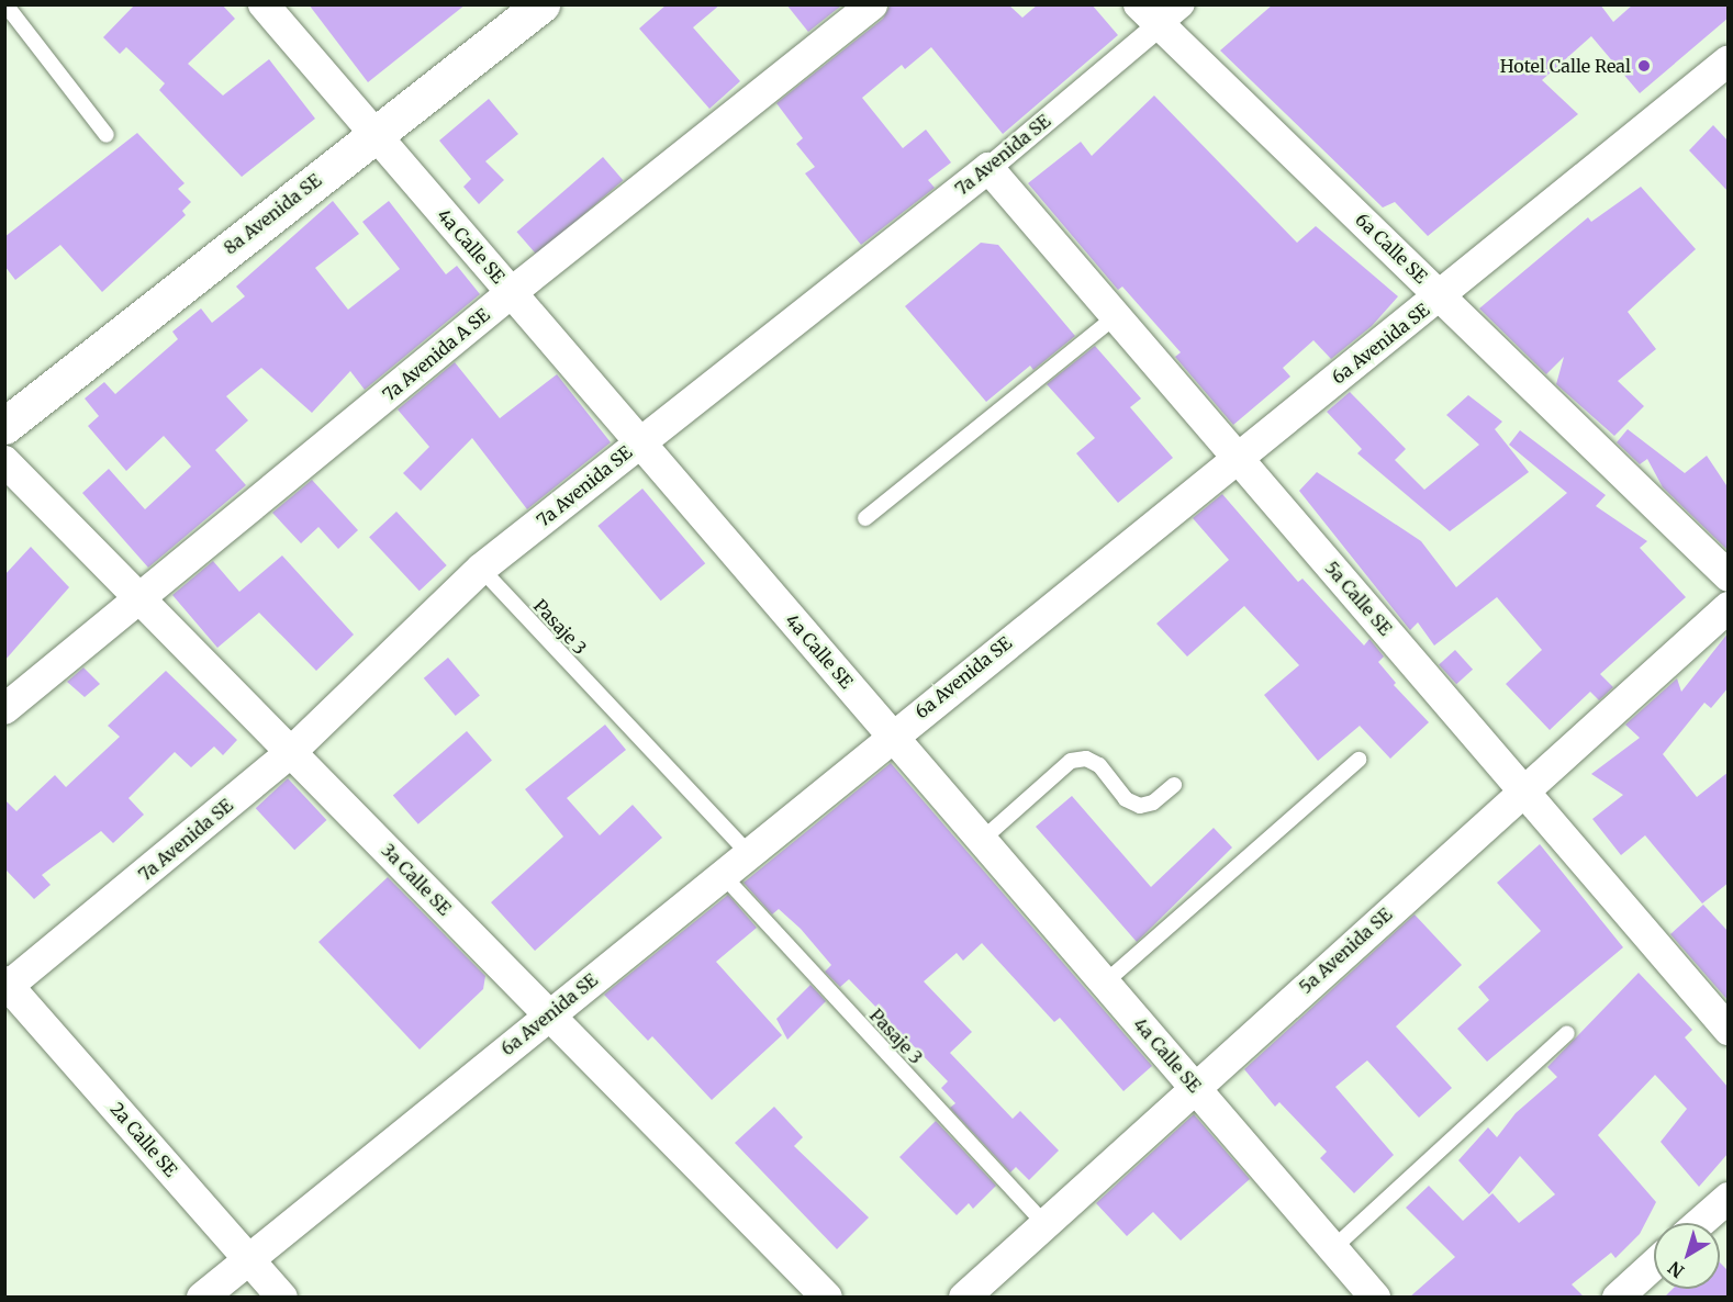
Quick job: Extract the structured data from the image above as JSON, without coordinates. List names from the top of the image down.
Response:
{
  "streets": {
    "street": [
      "7a Avenida SE",
      "8a Avenida SE",
      "4a Calle SE",
      "6a Calle SE",
      "6a Avenida SE",
      "7a Avenida A SE",
      "5a Calle SE",
      "3a Calle SE",
      "5a Avenida SE",
      "2a Calle SE"
    ],
    "lane": ["Pasaje 3"]
  },
  "crossings": [
    ["7a Avenida SE", "4a Calle SE"],
    ["7a Avenida SE", "6a Calle SE"],
    ["7a Avenida SE", "5a Calle SE"],
    ["7a Avenida SE", "Pasaje 3"],
    ["7a Avenida SE", "3a Calle SE"],
    ["7a Avenida SE", "2a Calle SE"],
    ["8a Avenida SE", "4a Calle SE"],
    ["4a Calle SE", "6a Avenida SE"],
    ["4a Calle SE", "7a Avenida A SE"],
    ["4a Calle SE", "5a Avenida SE"],
    ["6a Calle SE", "6a Avenida SE"],
    ["6a Avenida SE", "5a Calle SE"],
    ["6a Avenida SE", "Pasaje 3"],
    ["6a Avenida SE", "3a Calle SE"],
    ["6a Avenida SE", "2a Calle SE"],
    ["7a Avenida A SE", "3a Calle SE"],
    ["5a Calle SE", "5a Avenida SE"],
    ["Pasaje 3", "5a Avenida SE"]
  ],
  "places": ["Hotel Calle Real"],
  "north": "bottom left"
}
